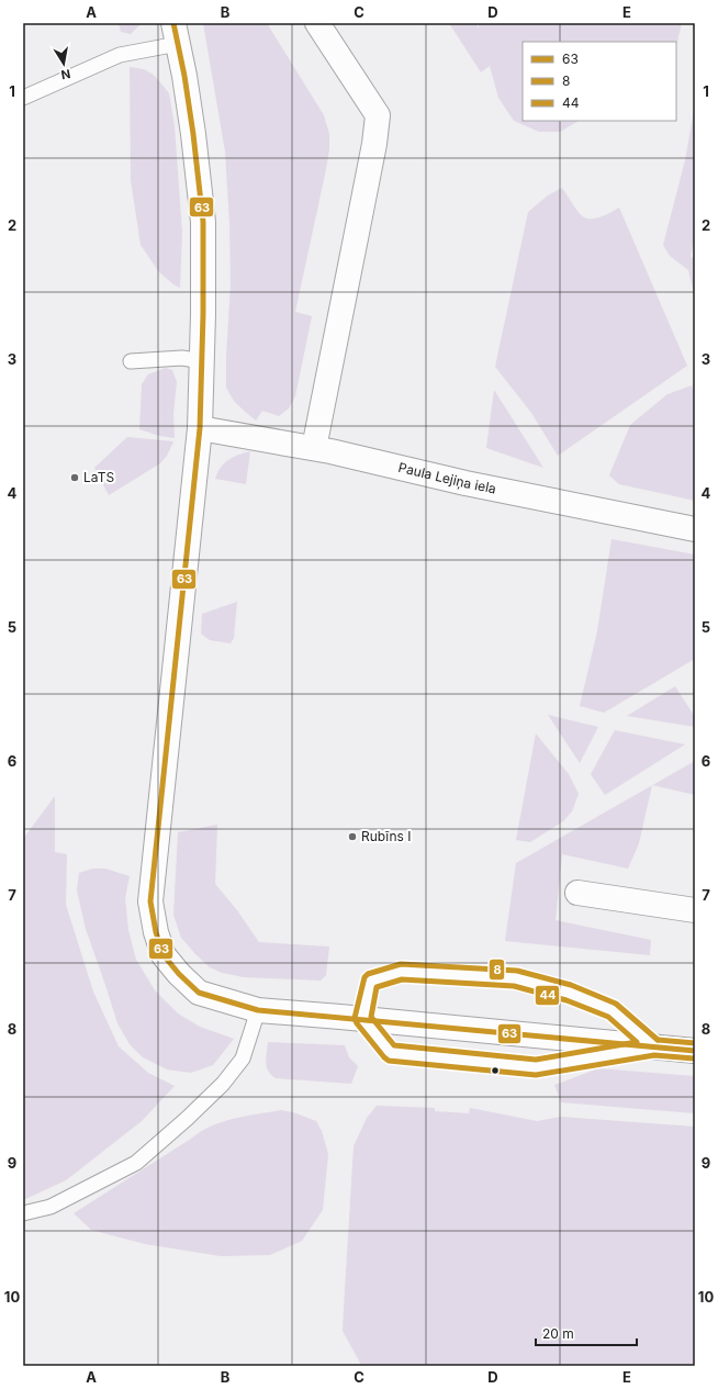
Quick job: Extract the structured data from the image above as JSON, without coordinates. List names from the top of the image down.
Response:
{
  "streets": {
    "street": ["Paula Lejiņa iela"]
  },
  "places": ["LaTS", "Rubīns I"],
  "lines": ["transit line 63", "transit line 8", "transit line 44"],
  "legend": ["63", "8", "44"],
  "scale_bar": "20 m",
  "north": "bottom",
  "grid": {
    "columns": [
      "A",
      "B",
      "C",
      "D",
      "E"
    ],
    "rows": [
      "1",
      "2",
      "3",
      "4",
      "5",
      "6",
      "7",
      "8",
      "9",
      "10"
    ]
  }
}
